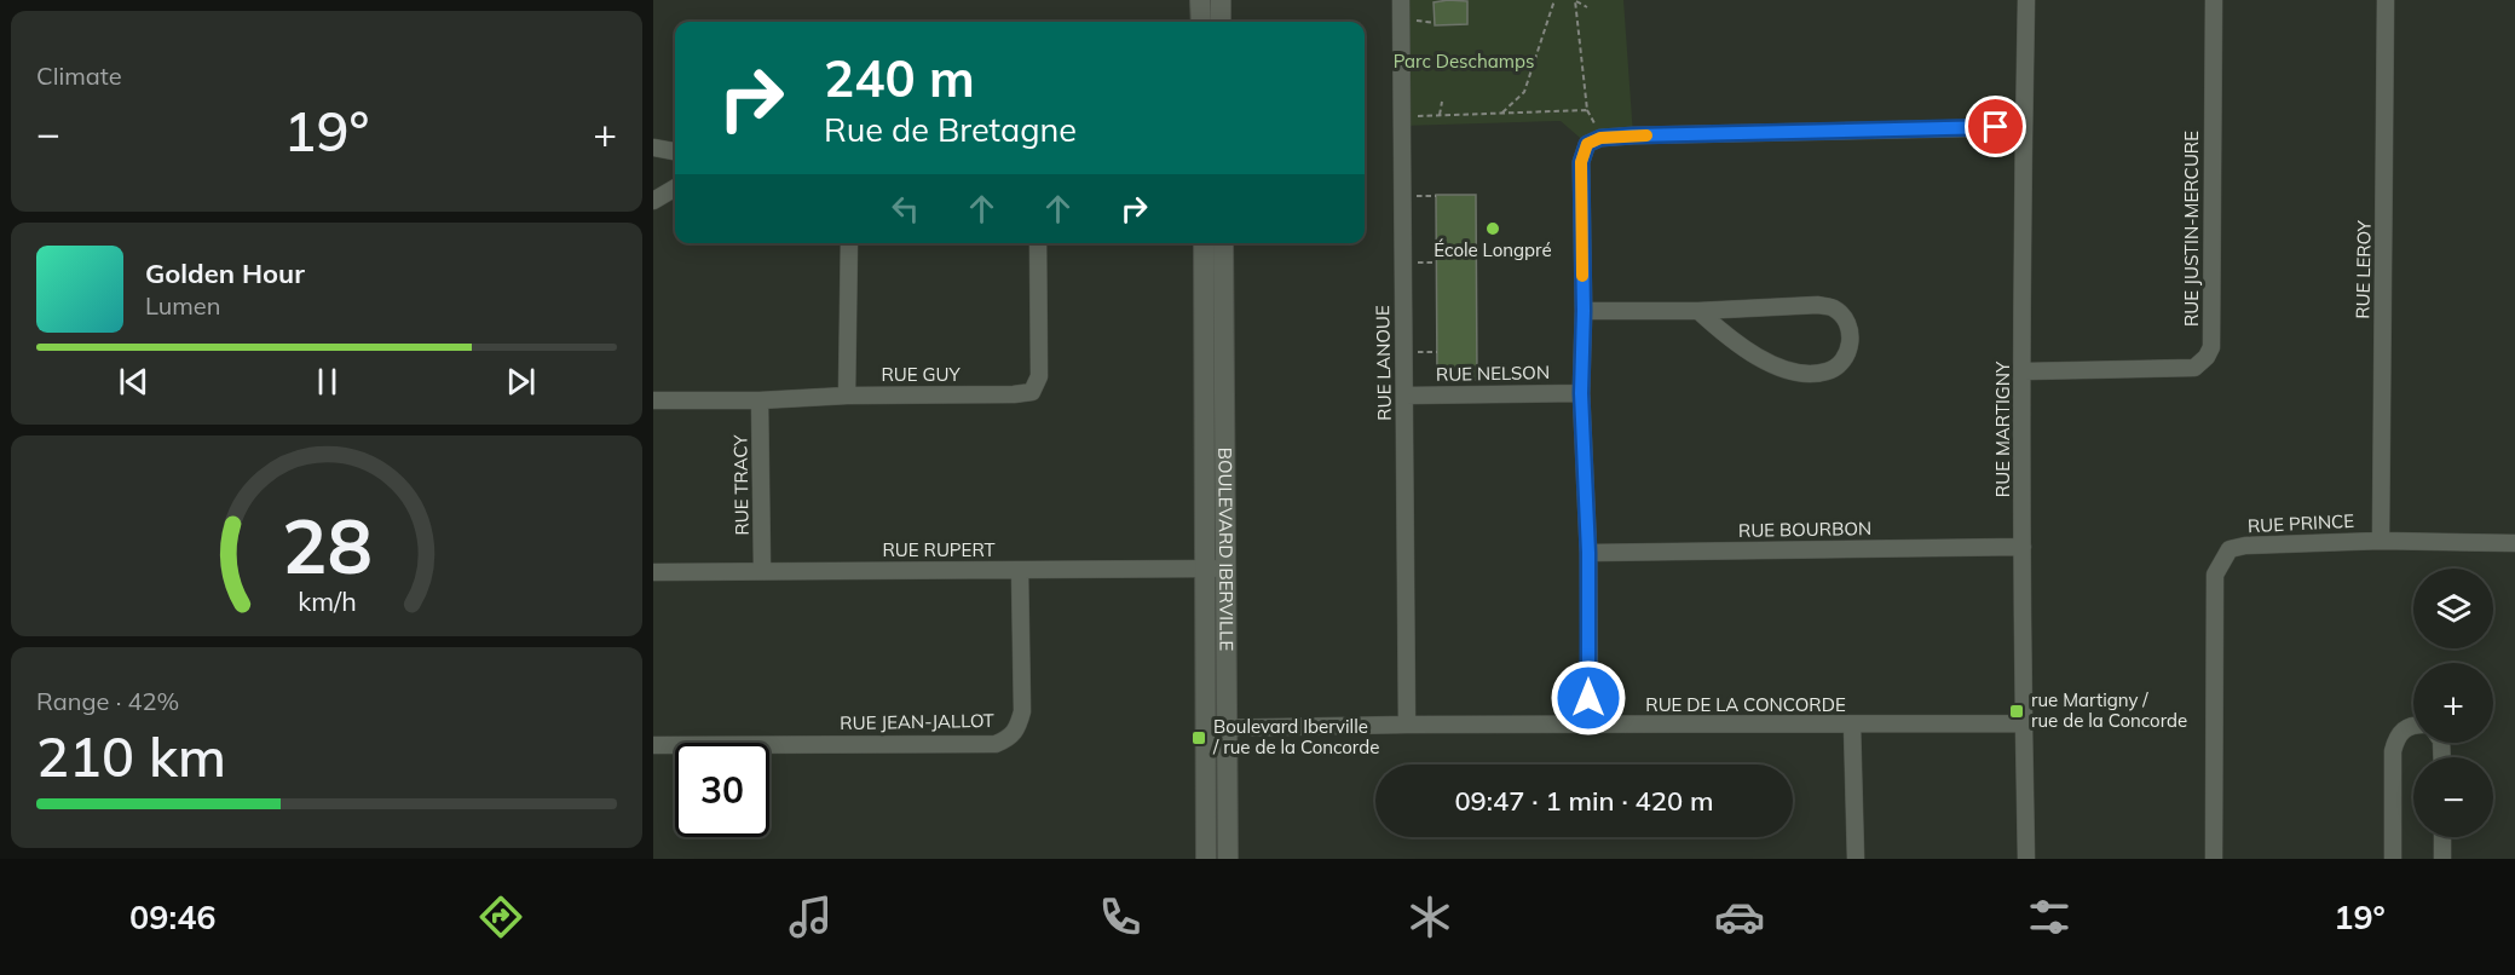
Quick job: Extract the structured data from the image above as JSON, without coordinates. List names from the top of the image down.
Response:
{
  "streets": {
    "street": [
      "RUE JUSTIN-MERCURE",
      "RUE LEROY",
      "RUE LANOUE",
      "RUE NELSON",
      "RUE GUY",
      "RUE MARTIGNY",
      "RUE TRACY",
      "RUE PRINCE",
      "RUE BOURBON",
      "BOULEVARD IBERVILLE",
      "RUE RUPERT",
      "RUE DE LA CONCORDE",
      "RUE JEAN-JALLOT"
    ]
  },
  "crossings": [
    ["RUE JUSTIN-MERCURE", "RUE MARTIGNY"],
    ["RUE LEROY", "RUE PRINCE"],
    ["RUE LANOUE", "RUE NELSON"],
    ["RUE LANOUE", "RUE DE LA CONCORDE"],
    ["RUE GUY", "RUE TRACY"],
    ["RUE MARTIGNY", "RUE BOURBON"],
    ["RUE MARTIGNY", "RUE DE LA CONCORDE"],
    ["RUE TRACY", "RUE RUPERT"],
    ["BOULEVARD IBERVILLE", "RUE RUPERT"],
    ["BOULEVARD IBERVILLE", "RUE DE LA CONCORDE"],
    ["RUE RUPERT", "RUE JEAN-JALLOT"]
  ],
  "parks": ["Parc Deschamps"],
  "places": {
    "other": ["École Longpré"],
    "transit": ["rue Martigny / rue de la Concorde", "Boulevard Iberville / rue de la Concorde"]
  },
  "page": {
    "tile": [
      "Climate",
      ["Range · 42%", "210 km"]
    ],
    "turn": ["240 m", "Rue de Bretagne"],
    "heat": ["−", "19°", "+"],
    "song": ["Golden Hour", "Lumen"],
    "map_buttons": ["+", "−"],
    "limit": "30",
    "trip": "09:47 · 1 min · 420 m",
    "tabs": ["09:46", "19°"],
    "gauge": ["28", "km/h"]
  }
}
